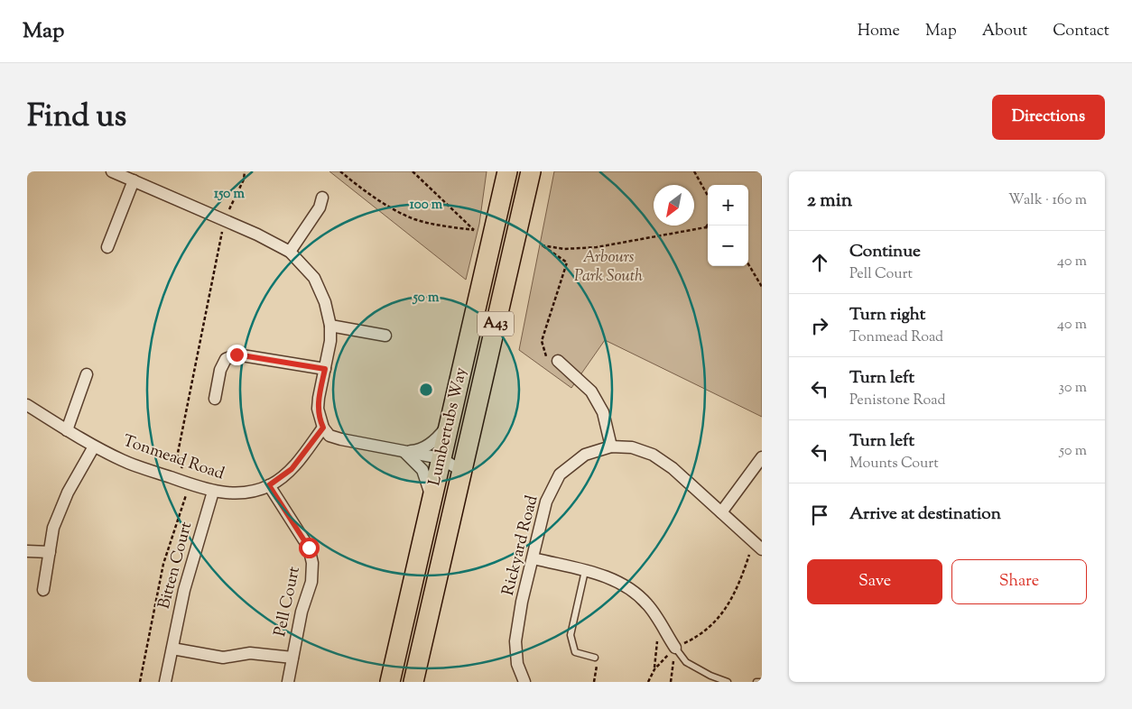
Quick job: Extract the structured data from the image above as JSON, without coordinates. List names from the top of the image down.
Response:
{
  "streets": {
    "highway": ["A43", "Lumbertubs Way"],
    "street": [
      "Tonmead Road",
      "Rickyard Road",
      "Bitten Court",
      "Pell Court"
    ]
  },
  "crossings": [
    ["Tonmead Road", "Bitten Court"],
    ["Tonmead Road", "Pell Court"]
  ],
  "parks": ["Arbours Park South"],
  "north": "bottom left",
  "page": {
    "header": "Map",
    "nav": [
      "Home",
      "Map",
      "About",
      "Contact"
    ],
    "title": "Find us",
    "buttons": [
      "Directions",
      ["Save", "Share"]
    ],
    "heading": ["2 min", "Walk · 160 m"],
    "map_buttons": ["+", "−"],
    "list": [
      ["Continue", "Pell Court", "40 m"],
      ["Turn right", "Tonmead Road", "40 m"],
      ["Turn left", "Penistone Road", "30 m"],
      ["Turn left", "Mounts Court", "50 m"],
      "Arrive at destination"
    ]
  },
  "rings": ["150 m", "100 m", "50 m"]
}
